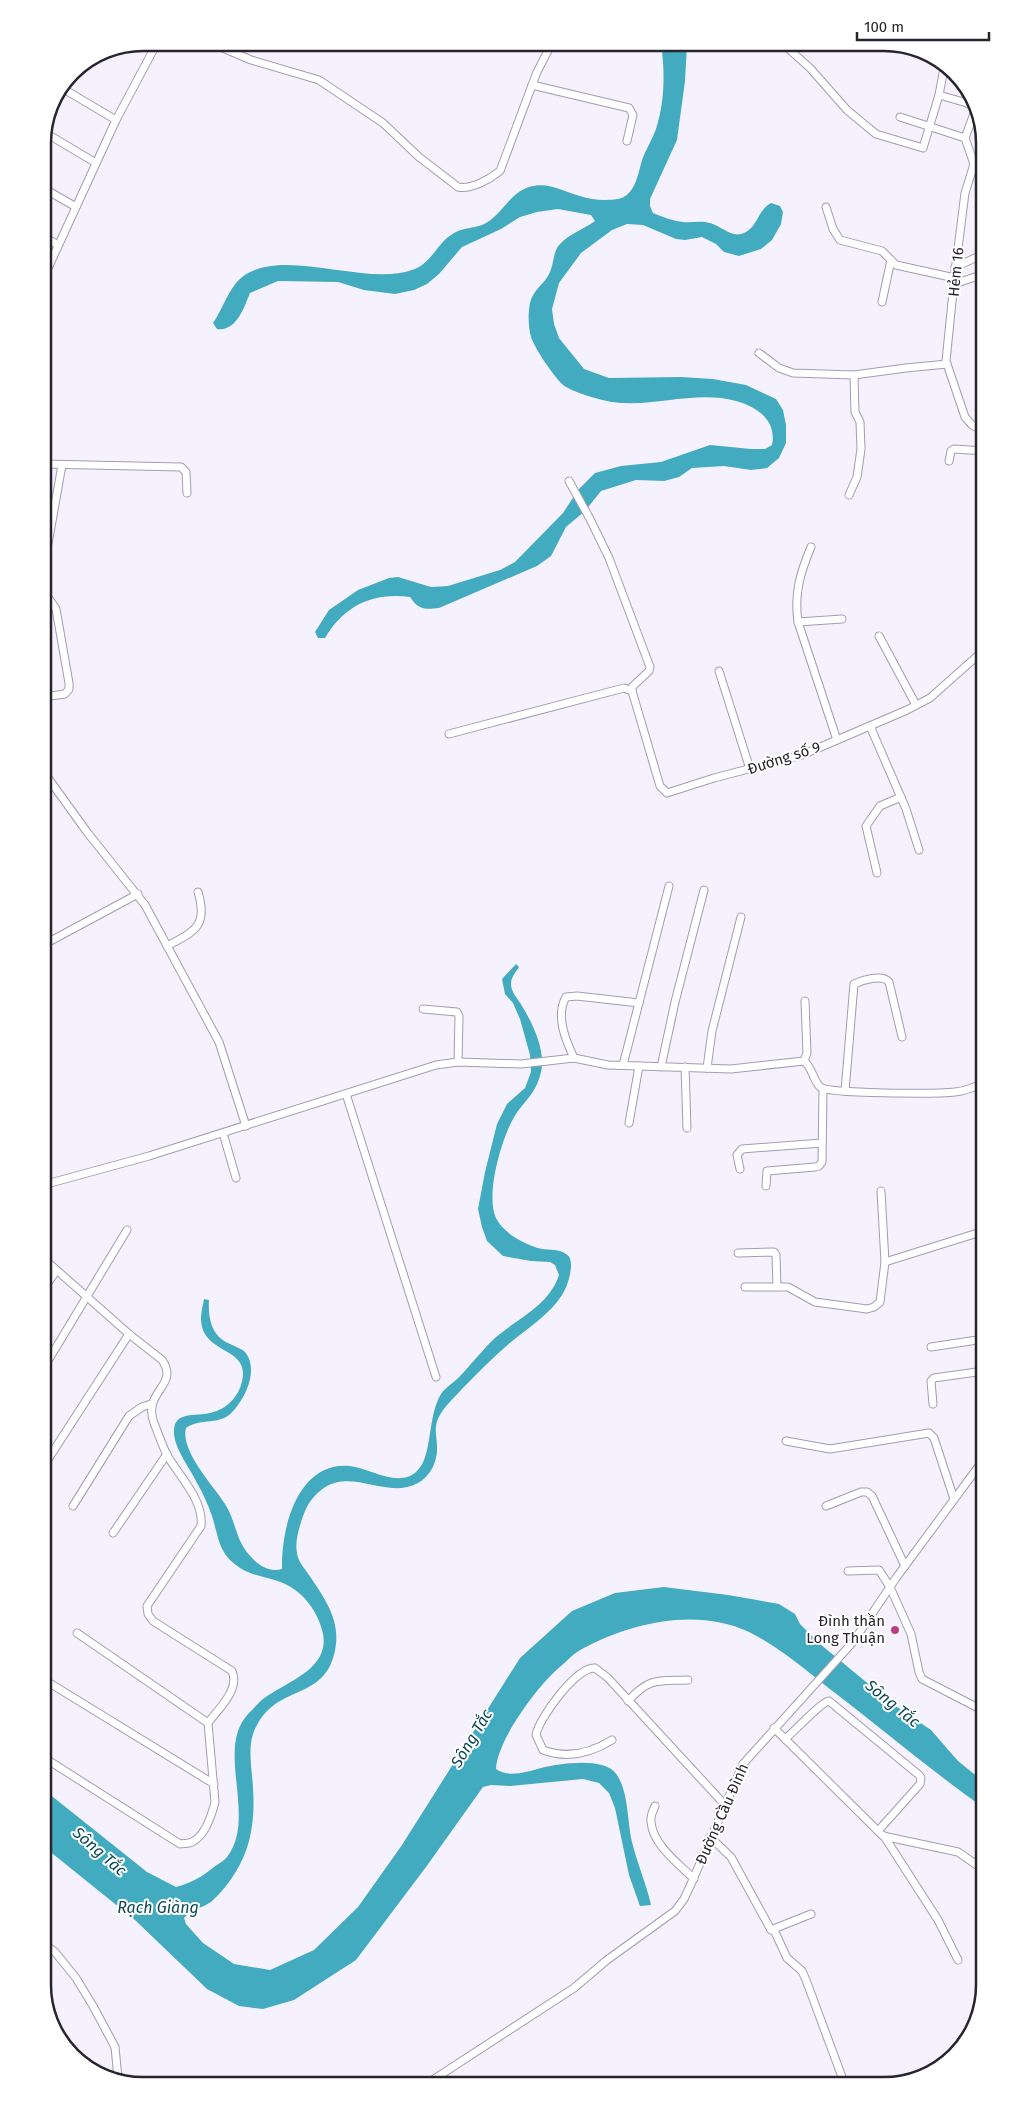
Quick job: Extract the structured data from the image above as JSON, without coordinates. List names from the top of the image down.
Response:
{
  "streets": {
    "street": ["Hẻm 16", "Đường số 9", "Đường Cầu Đình"]
  },
  "water": ["Sông Tắc", "Rạch Giàng"],
  "places": ["Đình thần Long Thuận"],
  "scale_bar": "100 m"
}
